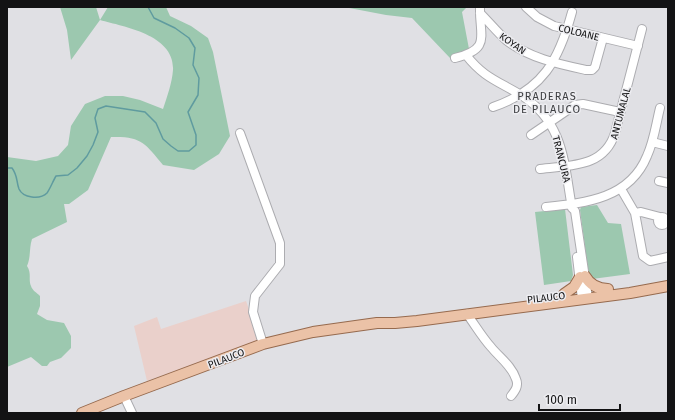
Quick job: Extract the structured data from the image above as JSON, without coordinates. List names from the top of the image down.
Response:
{
  "streets": {
    "main road": ["PILAUCO"],
    "street": [
      "COLOANE",
      "KOYAN",
      "ANTUMALAL",
      "TRANCURA"
    ]
  },
  "crossings": [
    ["COLOANE", "KOYAN"],
    ["COLOANE", "ANTUMALAL"],
    ["ANTUMALAL", "TRANCURA"],
    ["TRANCURA", "PILAUCO"]
  ],
  "districts": ["PRADERAS DE PILAUCO"],
  "scale_bar": "100 m"
}
